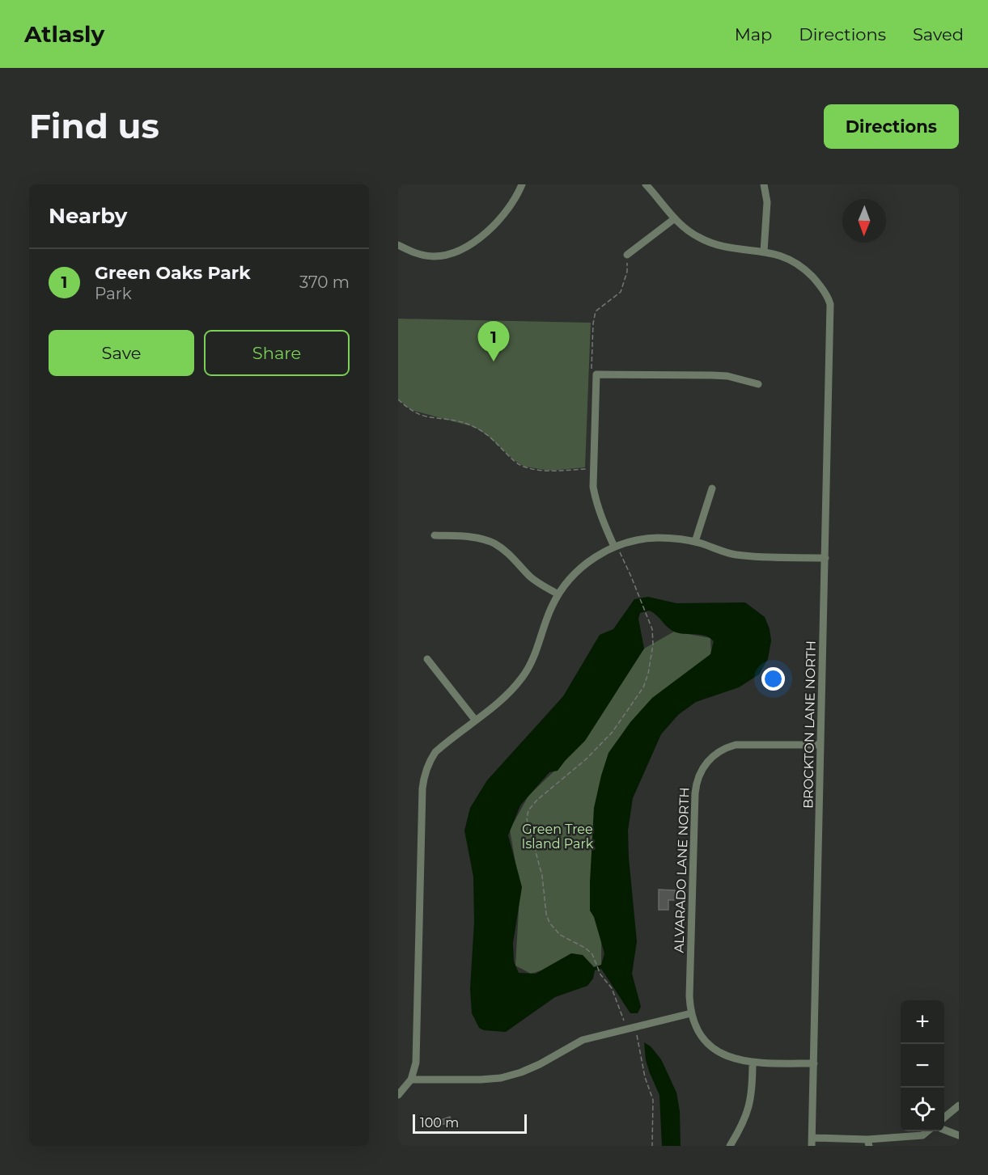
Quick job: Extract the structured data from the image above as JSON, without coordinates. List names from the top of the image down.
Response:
{
  "streets": {
    "street": ["BROCKTON LANE NORTH", "ALVARADO LANE NORTH"]
  },
  "crossings": [
    ["BROCKTON LANE NORTH", "ALVARADO LANE NORTH"]
  ],
  "parks": ["Green Tree Island Park"],
  "scale_bar": "100 m",
  "north": "bottom",
  "page": {
    "header": "Atlasly",
    "nav": ["Map", "Directions", "Saved"],
    "buttons": [
      "Directions",
      ["Save", "Share"]
    ],
    "title": "Find us",
    "heading": "Nearby",
    "list": [
      {
        "mark": "1",
        "name": "Green Oaks Park",
        "note": "Park",
        "value": "370 m"
      }
    ],
    "pins": "1",
    "map_buttons": ["+", "−"],
    "scale": "100 m"
  }
}
